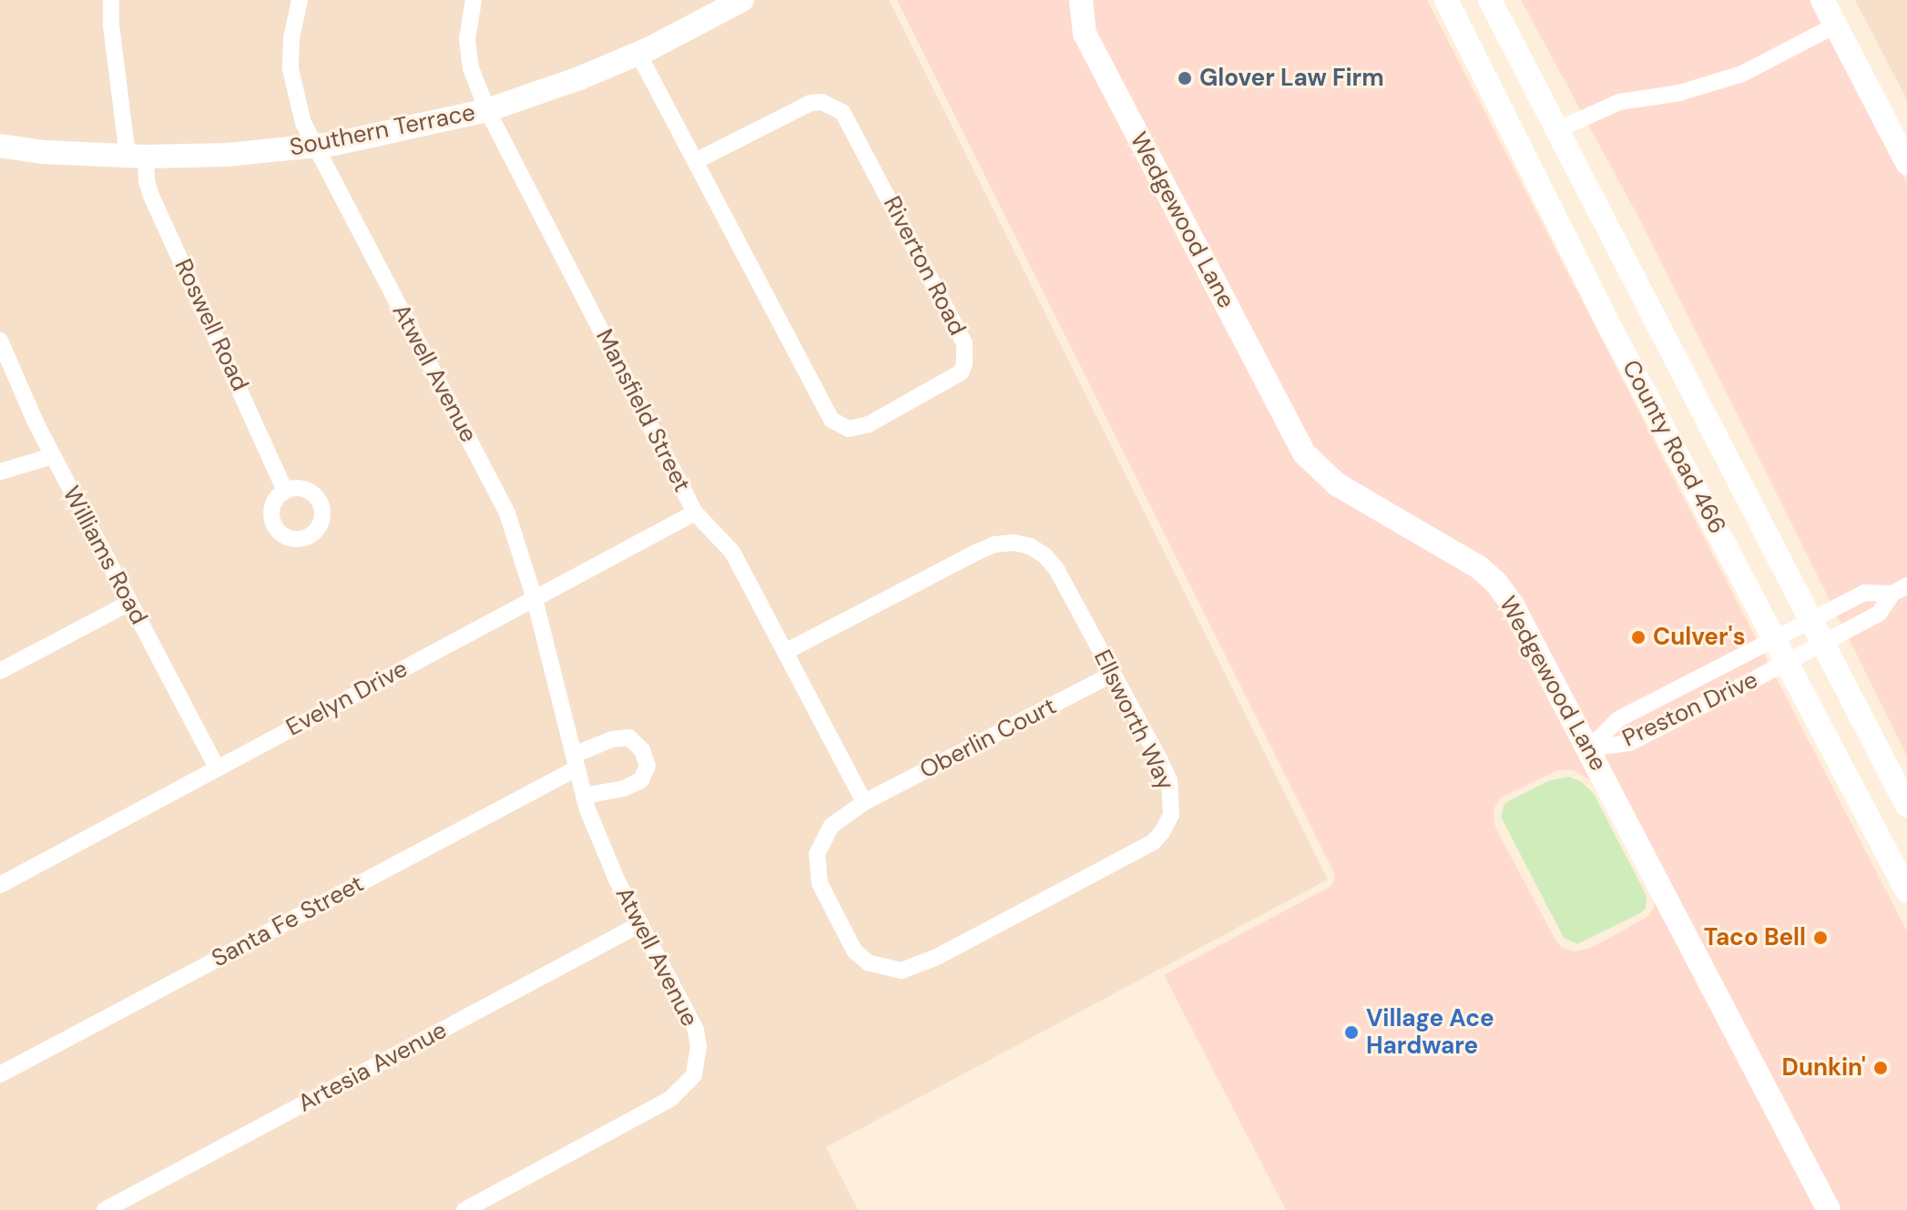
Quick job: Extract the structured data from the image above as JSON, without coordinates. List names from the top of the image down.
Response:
{
  "streets": {
    "street": [
      "Southern Terrace",
      "Wedgewood Lane",
      "Riverton Road",
      "Roswell Road",
      "Atwell Avenue",
      "Mansfield Street",
      "County Road 466",
      "Williams Road",
      "Evelyn Drive",
      "Preston Drive",
      "Ellsworth Way",
      "Oberlin Court",
      "Santa Fe Street",
      "Artesia Avenue"
    ]
  },
  "crossings": [
    ["Southern Terrace", "Riverton Road"],
    ["Southern Terrace", "Roswell Road"],
    ["Southern Terrace", "Atwell Avenue"],
    ["Southern Terrace", "Mansfield Street"],
    ["Wedgewood Lane", "Preston Drive"],
    ["Atwell Avenue", "Evelyn Drive"],
    ["Atwell Avenue", "Santa Fe Street"],
    ["Atwell Avenue", "Artesia Avenue"],
    ["Mansfield Street", "Evelyn Drive"],
    ["Mansfield Street", "Ellsworth Way"],
    ["Mansfield Street", "Oberlin Court"],
    ["County Road 466", "Preston Drive"],
    ["Williams Road", "Evelyn Drive"],
    ["Ellsworth Way", "Oberlin Court"]
  ],
  "places": [
    "Glover Law Firm",
    "Culver's",
    "Taco Bell",
    "Village Ace Hardware",
    "Dunkin'"
  ]
}
